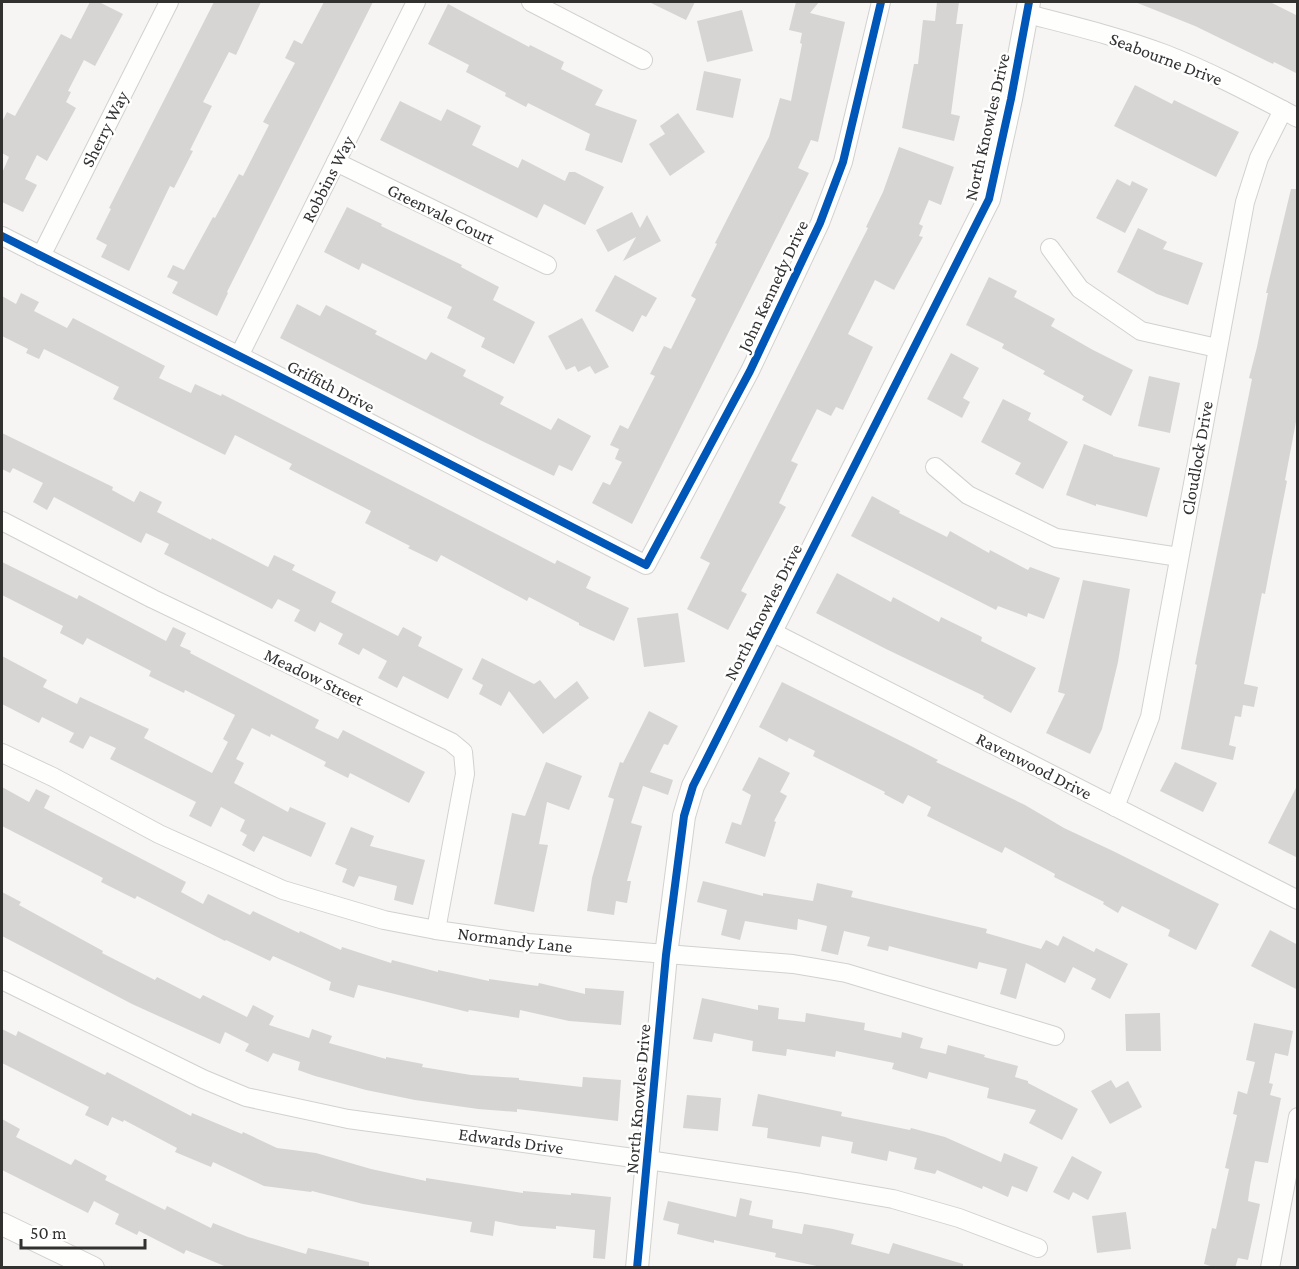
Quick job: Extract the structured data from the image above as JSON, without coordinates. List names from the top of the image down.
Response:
{
  "streets": {
    "street": [
      "Seabourne Drive",
      "North Knowles Drive",
      "Sherry Way",
      "Robbins Way",
      "Greenvale Court",
      "John Kennedy Drive",
      "Griffith Drive",
      "Cloudlock Drive",
      "Meadow Street",
      "Ravenwood Drive",
      "Normandy Lane",
      "Edwards Drive"
    ]
  },
  "crossings": [
    ["Seabourne Drive", "North Knowles Drive"],
    ["Seabourne Drive", "Cloudlock Drive"],
    ["North Knowles Drive", "Ravenwood Drive"],
    ["North Knowles Drive", "Normandy Lane"],
    ["North Knowles Drive", "Edwards Drive"],
    ["Sherry Way", "Griffith Drive"],
    ["Robbins Way", "Greenvale Court"],
    ["Robbins Way", "Griffith Drive"],
    ["John Kennedy Drive", "Griffith Drive"],
    ["Cloudlock Drive", "Ravenwood Drive"],
    ["Meadow Street", "Normandy Lane"]
  ],
  "scale_bar": "50 m"
}
